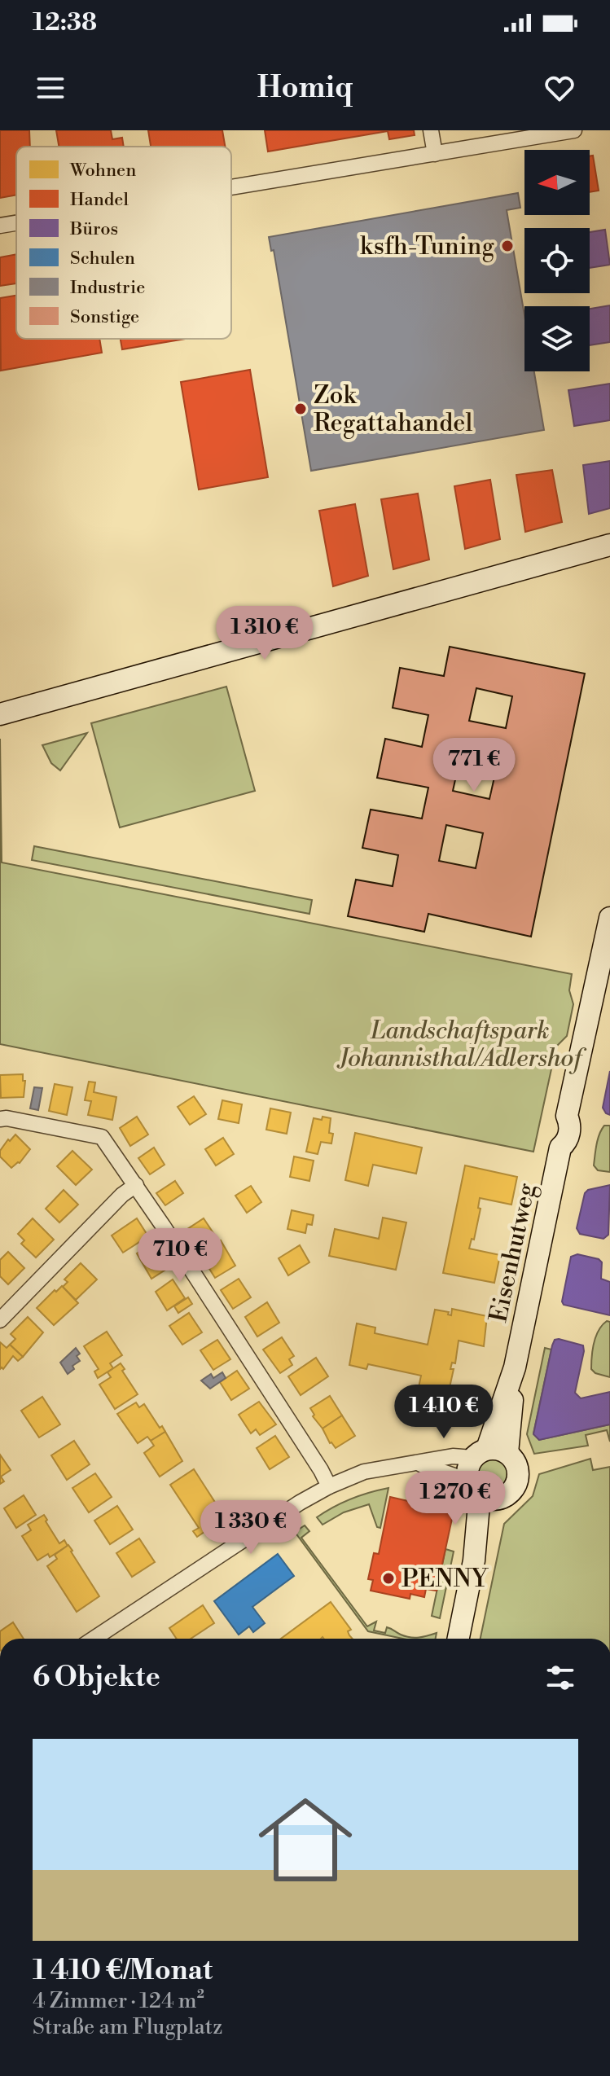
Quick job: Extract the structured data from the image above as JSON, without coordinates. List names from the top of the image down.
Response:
{
  "streets": {
    "street": ["Eisenhutweg"]
  },
  "parks": ["Landschaftspark Johannisthal/Adlershof"],
  "places": ["ksfh-Tuning", "Zok Regattahandel", "PENNY"],
  "legend": [
    "Wohnen",
    "Handel",
    "Büros",
    "Schulen",
    "Industrie",
    "Sonstige"
  ],
  "north": "left",
  "page": {
    "status": "12:38",
    "header": "Homiq",
    "price": [
      "1 310 €",
      "771 €",
      "710 €",
      "1 410 €",
      "1 270 €",
      "1 330 €"
    ],
    "heading": "6 Objekte",
    "list": [
      {
        "name": "1 410 €/Monat",
        "note": "4 Zimmer · 124 m² · Straße am Flugplatz"
      }
    ]
  }
}
